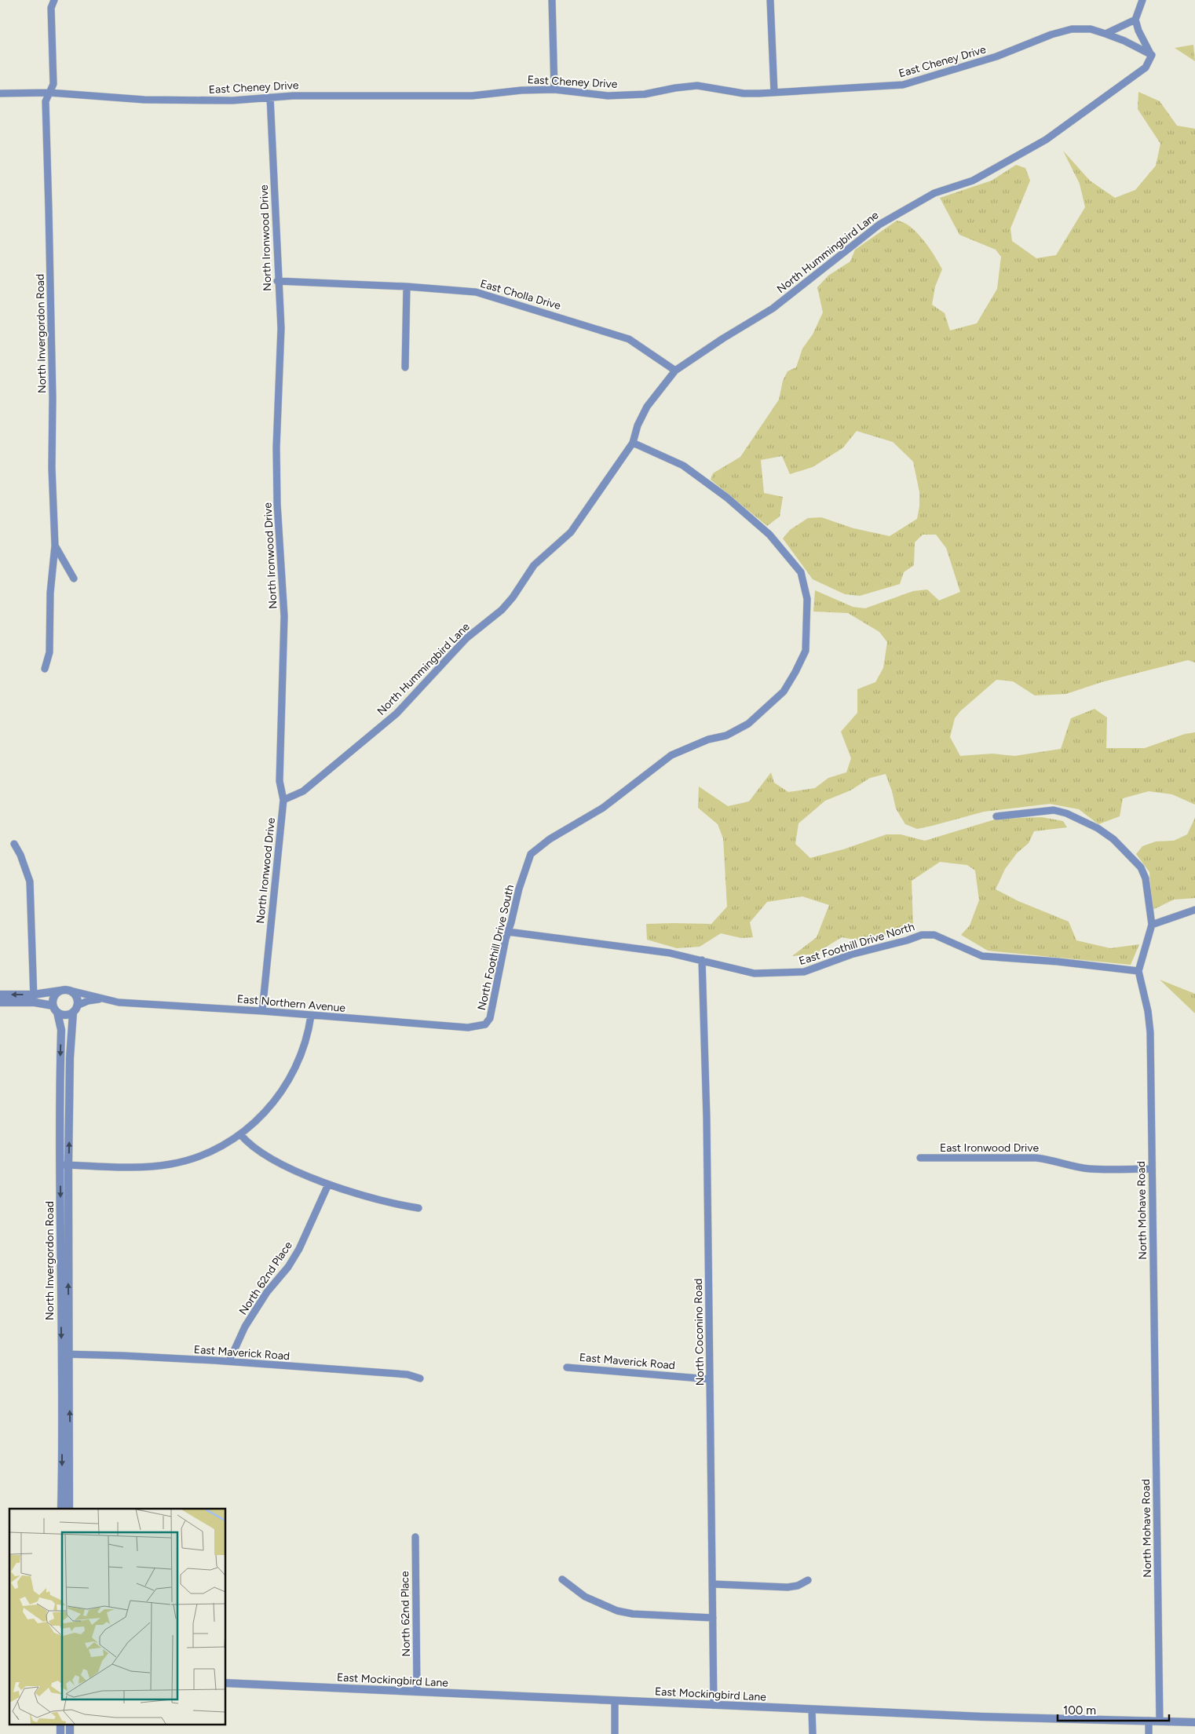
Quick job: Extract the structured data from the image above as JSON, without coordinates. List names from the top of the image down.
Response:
{
  "streets": {
    "street": [
      "East Cheney Drive",
      "North Ironwood Drive",
      "North Hummingbird Lane",
      "East Cholla Drive",
      "North Invergordon Road",
      "East Foothill Drive North",
      "North Foothill Drive South",
      "East Northern Avenue",
      "East Ironwood Drive",
      "North Mohave Road",
      "North 62nd Place",
      "North Coconino Road",
      "East Maverick Road",
      "East Mockingbird Lane"
    ]
  },
  "crossings": [
    ["East Cheney Drive", "North Ironwood Drive"],
    ["East Cheney Drive", "North Hummingbird Lane"],
    ["East Cheney Drive", "North Invergordon Road"],
    ["North Ironwood Drive", "North Hummingbird Lane"],
    ["North Ironwood Drive", "East Cholla Drive"],
    ["North Ironwood Drive", "East Northern Avenue"],
    ["North Hummingbird Lane", "East Cholla Drive"],
    ["North Hummingbird Lane", "North Foothill Drive South"],
    ["North Invergordon Road", "East Northern Avenue"],
    ["North Invergordon Road", "East Maverick Road"],
    ["East Foothill Drive North", "North Foothill Drive South"],
    ["East Foothill Drive North", "North Mohave Road"],
    ["East Foothill Drive North", "North Coconino Road"],
    ["North Foothill Drive South", "East Northern Avenue"],
    ["East Ironwood Drive", "North Mohave Road"],
    ["North Mohave Road", "East Mockingbird Lane"],
    ["North 62nd Place", "East Maverick Road"],
    ["North 62nd Place", "East Mockingbird Lane"],
    ["North Coconino Road", "East Maverick Road"],
    ["North Coconino Road", "East Mockingbird Lane"]
  ],
  "scale_bar": "100 m"
}
